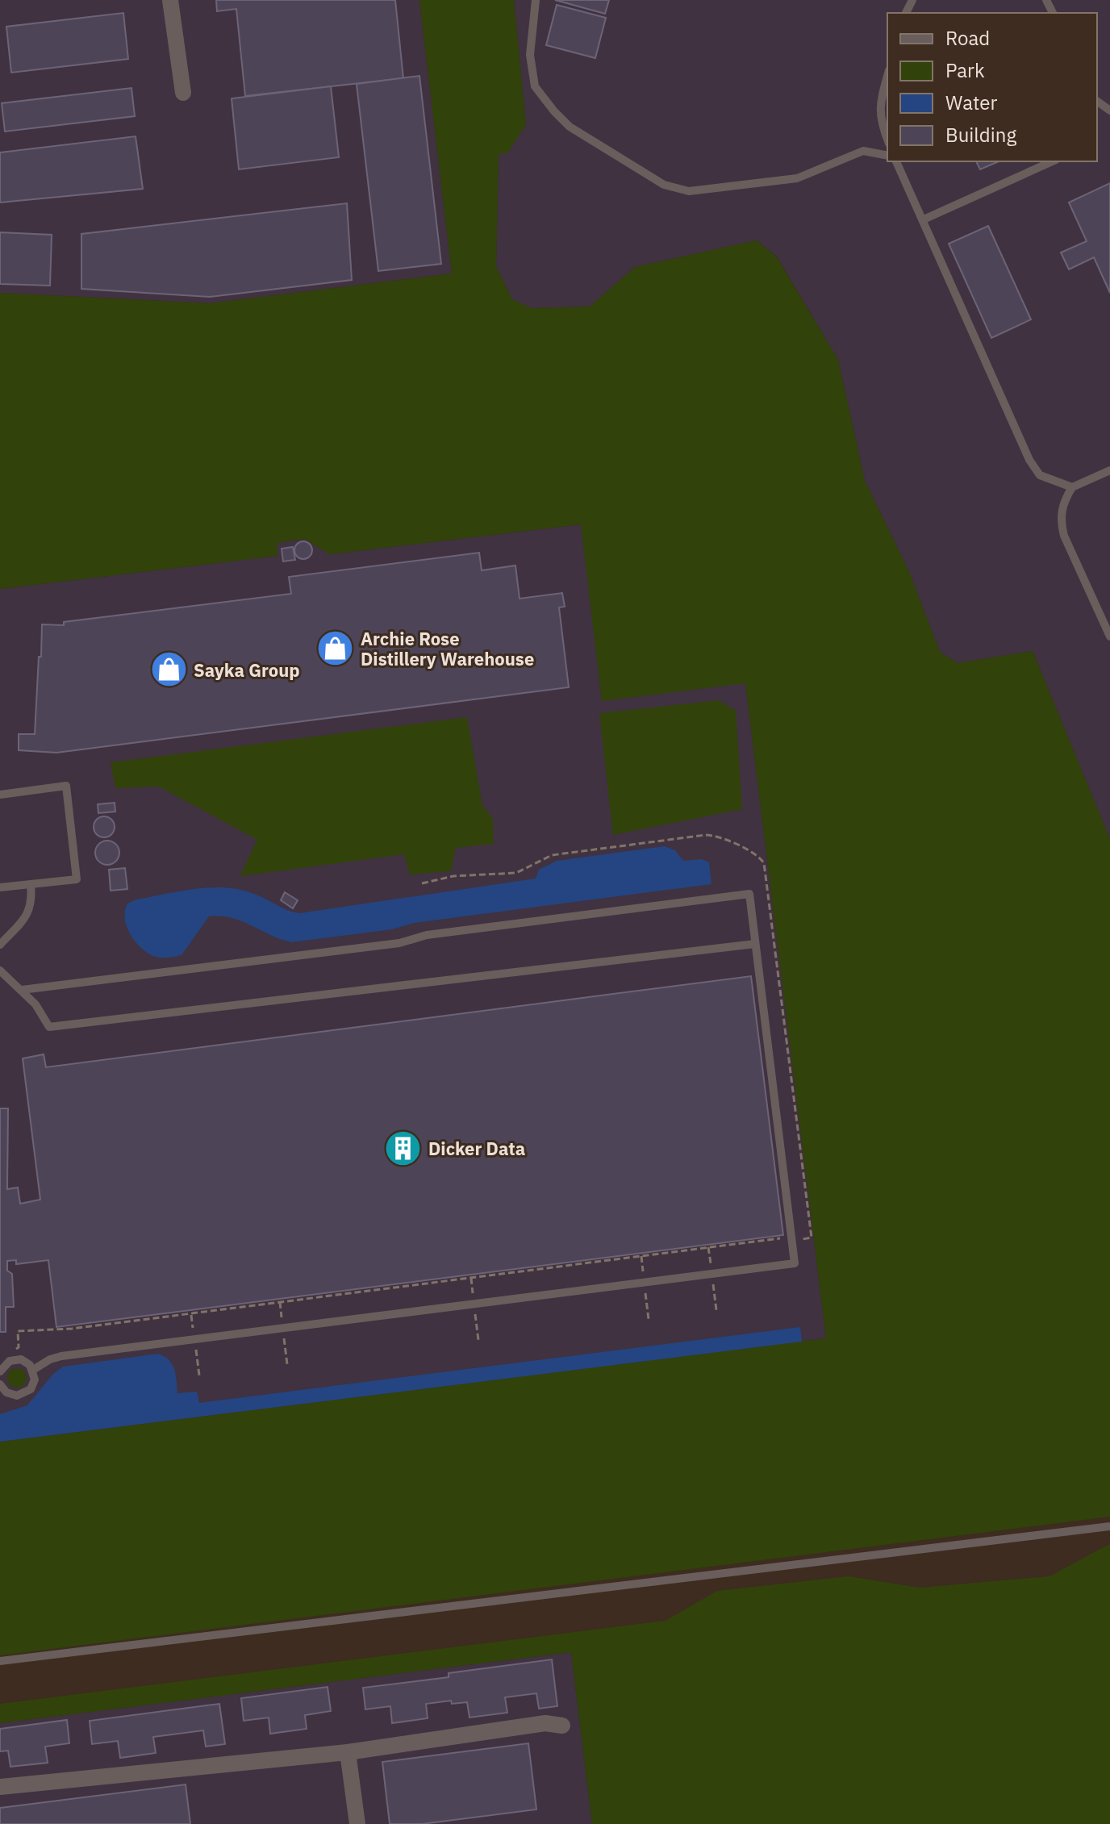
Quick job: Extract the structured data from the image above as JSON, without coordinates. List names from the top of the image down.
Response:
{
  "places": {
    "shop": ["Archie Rose Distillery Warehouse", "Sayka Group"],
    "building": ["Dicker Data"]
  },
  "legend": [
    "Road",
    "Park",
    "Water",
    "Building"
  ]
}
